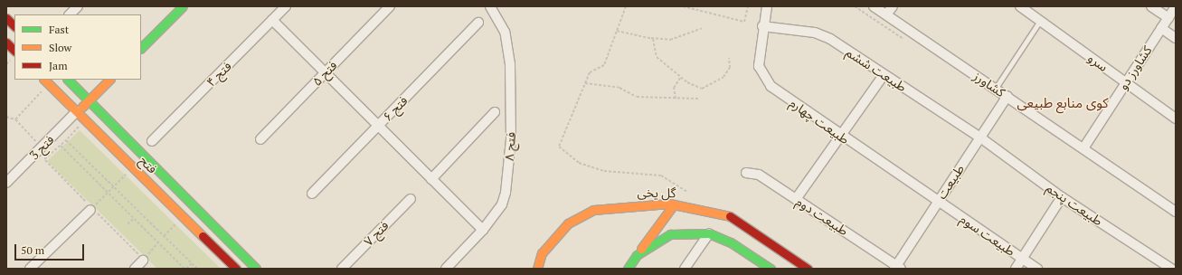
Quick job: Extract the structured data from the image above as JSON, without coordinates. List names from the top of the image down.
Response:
{
  "streets": {
    "street": [
      "سرو",
      "کشاورز دو",
      "طبیعت ششم",
      "فتح ۵",
      "فتح ۴",
      "کشاورز",
      "فتح ۶",
      "طبیعت چهارم",
      "فتح ۸",
      "فتح 3",
      "فتح",
      "طبیعت",
      "گل یخی",
      "طبیعت پنجم",
      "طبیعت دوم",
      "فتح ۷",
      "طبیعت سوم"
    ]
  },
  "crossings": [
    ["سرو", "کشاورز دو"],
    ["کشاورز دو", "کشاورز"],
    ["طبیعت ششم", "طبیعت چهارم"],
    ["طبیعت ششم", "طبیعت"],
    ["طبیعت ششم", "طبیعت پنجم"],
    ["کشاورز", "طبیعت"],
    ["طبیعت چهارم", "طبیعت"],
    ["طبیعت چهارم", "طبیعت سوم"],
    ["فتح 3", "فتح"],
    ["طبیعت", "طبیعت پنجم"],
    ["طبیعت", "طبیعت دوم"],
    ["طبیعت", "طبیعت سوم"]
  ],
  "districts": ["کوی منابع طبیعی"],
  "legend": ["Fast", "Slow", "Jam"],
  "scale_bar": "50 m"
}
